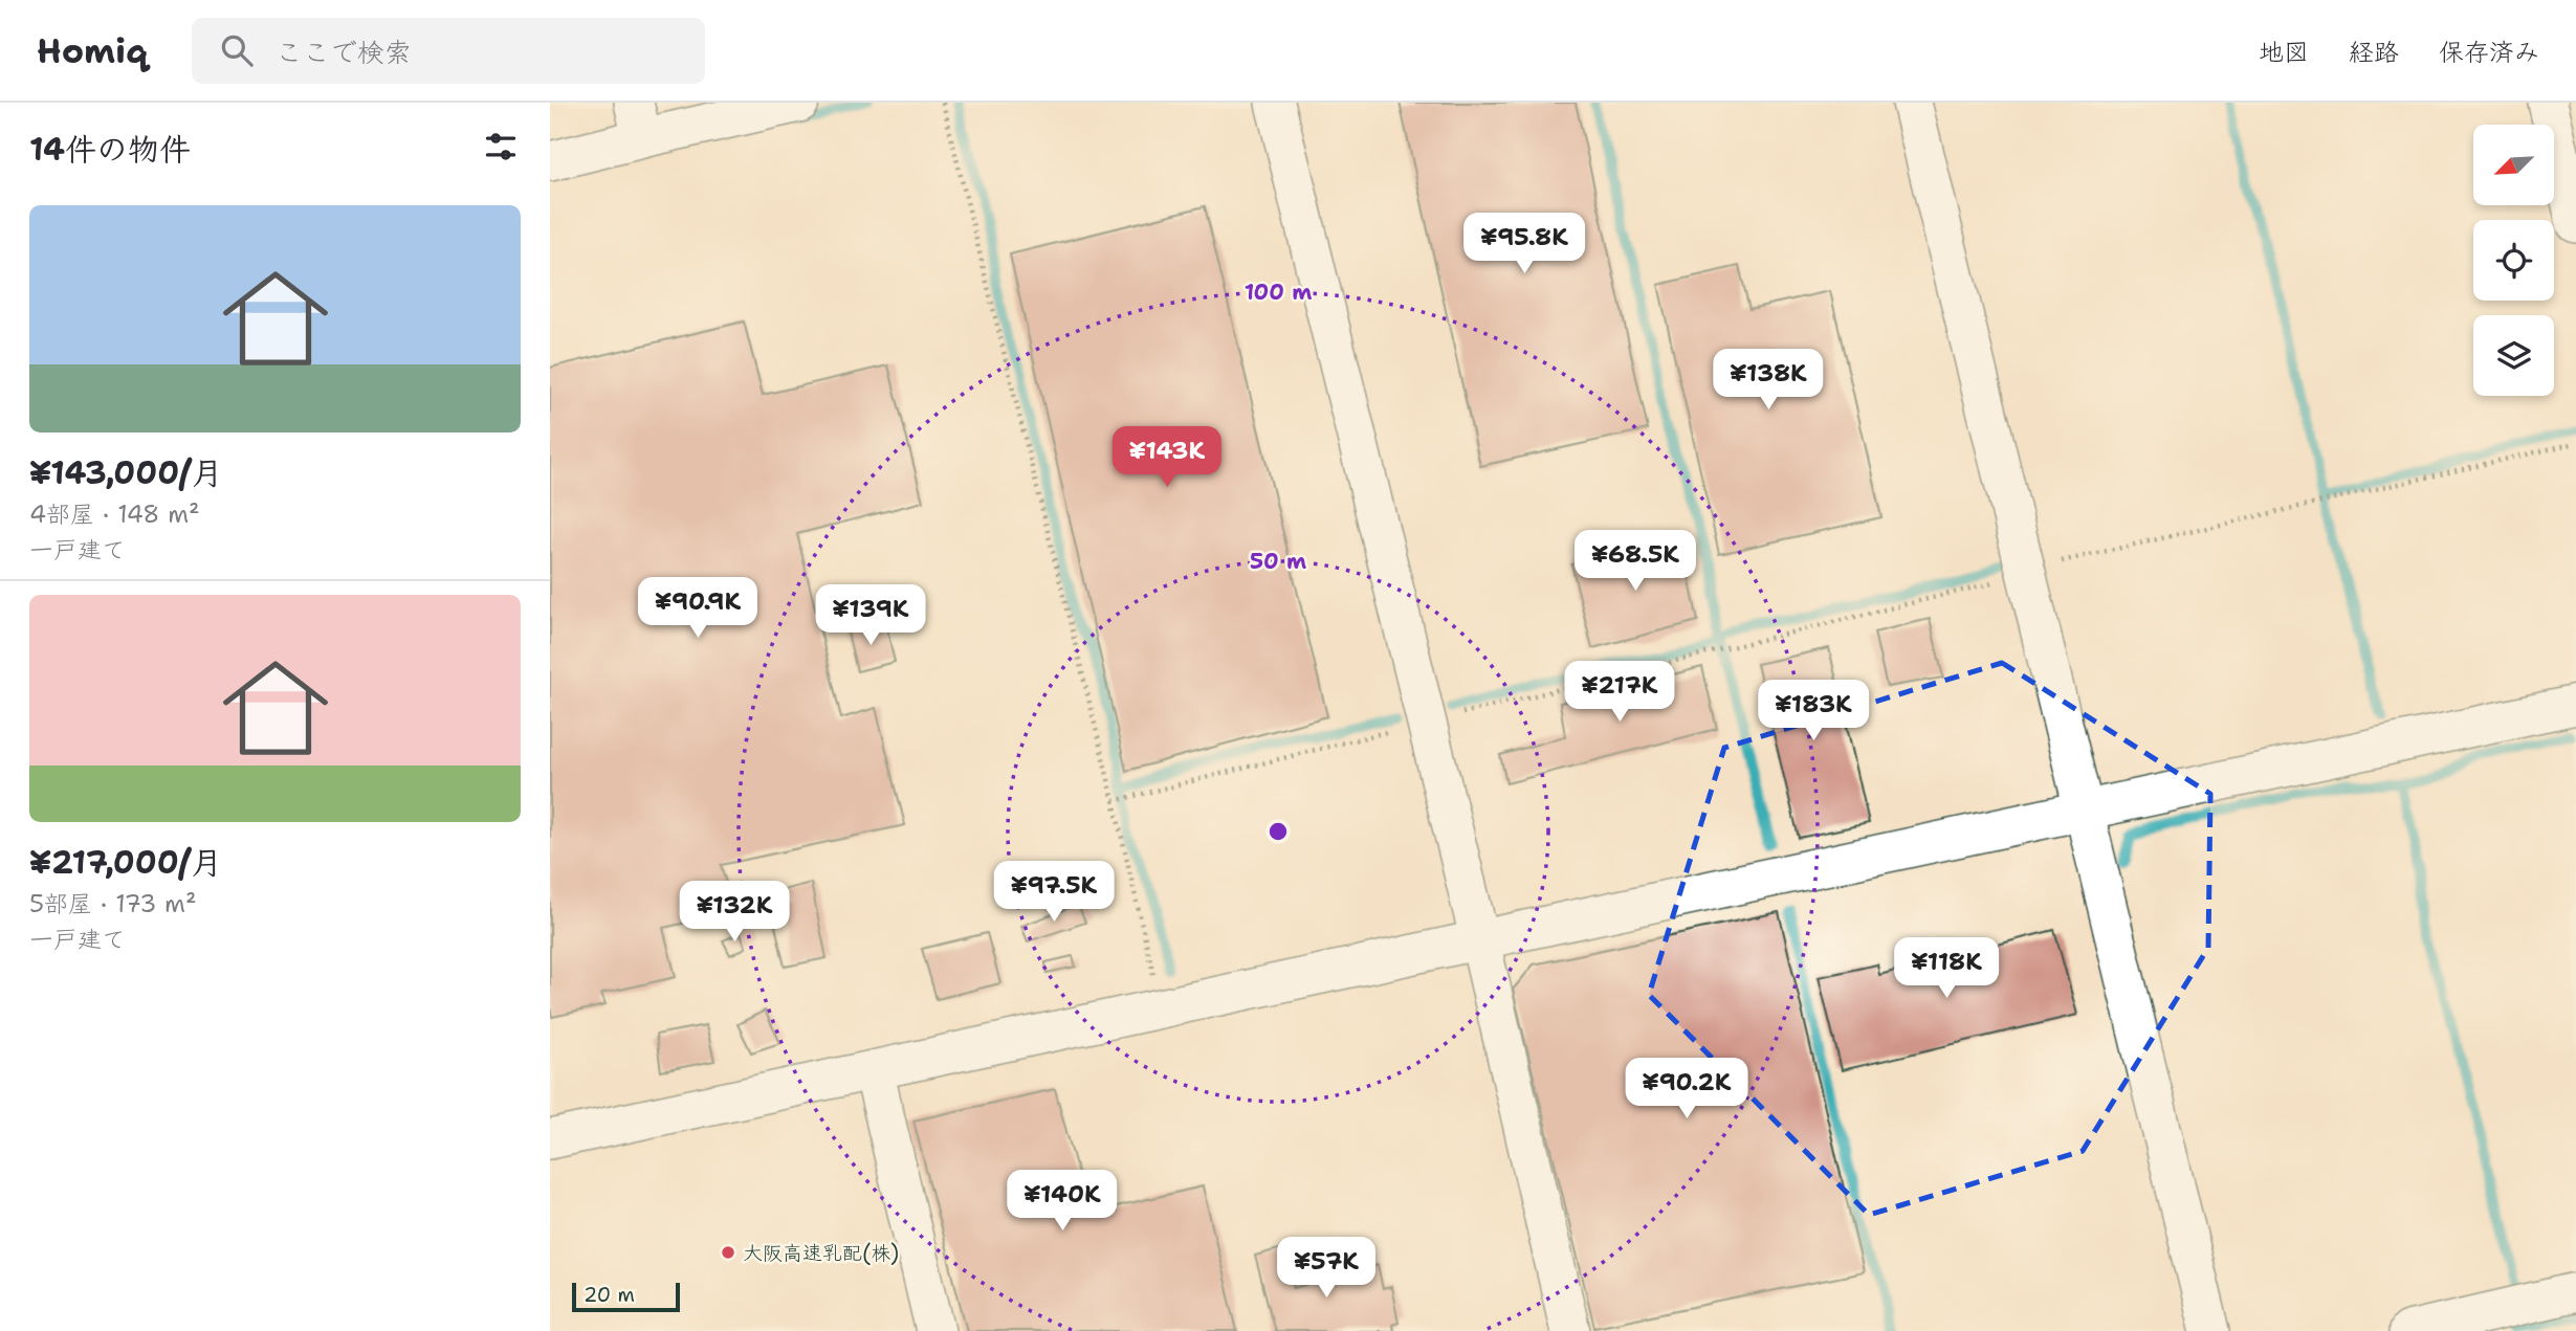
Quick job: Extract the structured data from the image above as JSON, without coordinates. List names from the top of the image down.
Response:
{
  "places": ["大阪高速乳配(株)"],
  "scale_bar": "20 m",
  "north": "bottom left",
  "page": {
    "header": "Homiq",
    "search": "ここで検索",
    "nav": ["地図", "経路", "保存済み"],
    "heading": "14件の物件",
    "list": [
      {
        "name": "¥143,000/月",
        "note": "4部屋 · 148 m² · 一戸建て"
      },
      {
        "name": "¥217,000/月",
        "note": "5部屋 · 173 m² · 一戸建て"
      }
    ],
    "price": [
      "¥95.8K",
      "¥138K",
      "¥143K",
      "¥68.5K",
      "¥90.9K",
      "¥139K",
      "¥217K",
      "¥183K",
      "¥97.5K",
      "¥132K",
      "¥118K",
      "¥90.2K",
      "¥140K",
      "¥57K"
    ],
    "scale": "20 m"
  },
  "rings": ["100 m", "50 m"]
}
